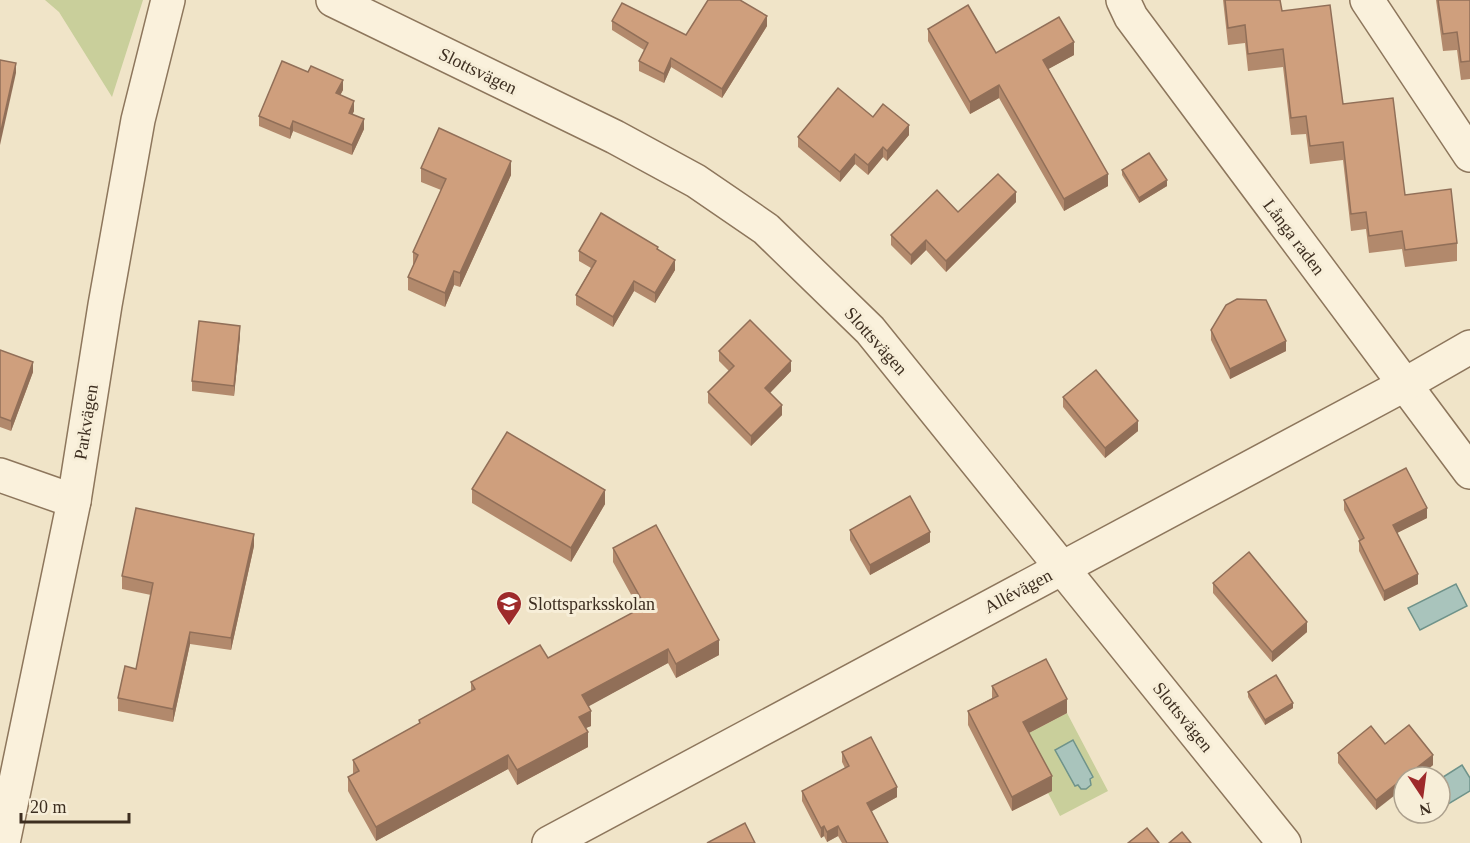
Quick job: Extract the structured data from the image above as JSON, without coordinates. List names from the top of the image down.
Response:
{
  "streets": {
    "street": [
      "Slottsvägen",
      "Långa raden",
      "Parkvägen",
      "Allévägen"
    ]
  },
  "crossings": [
    ["Slottsvägen", "Allévägen"],
    ["Långa raden", "Allévägen"]
  ],
  "places": {
    "school or university": ["Slottsparksskolan"]
  },
  "scale_bar": "20 m",
  "north": "bottom"
}
